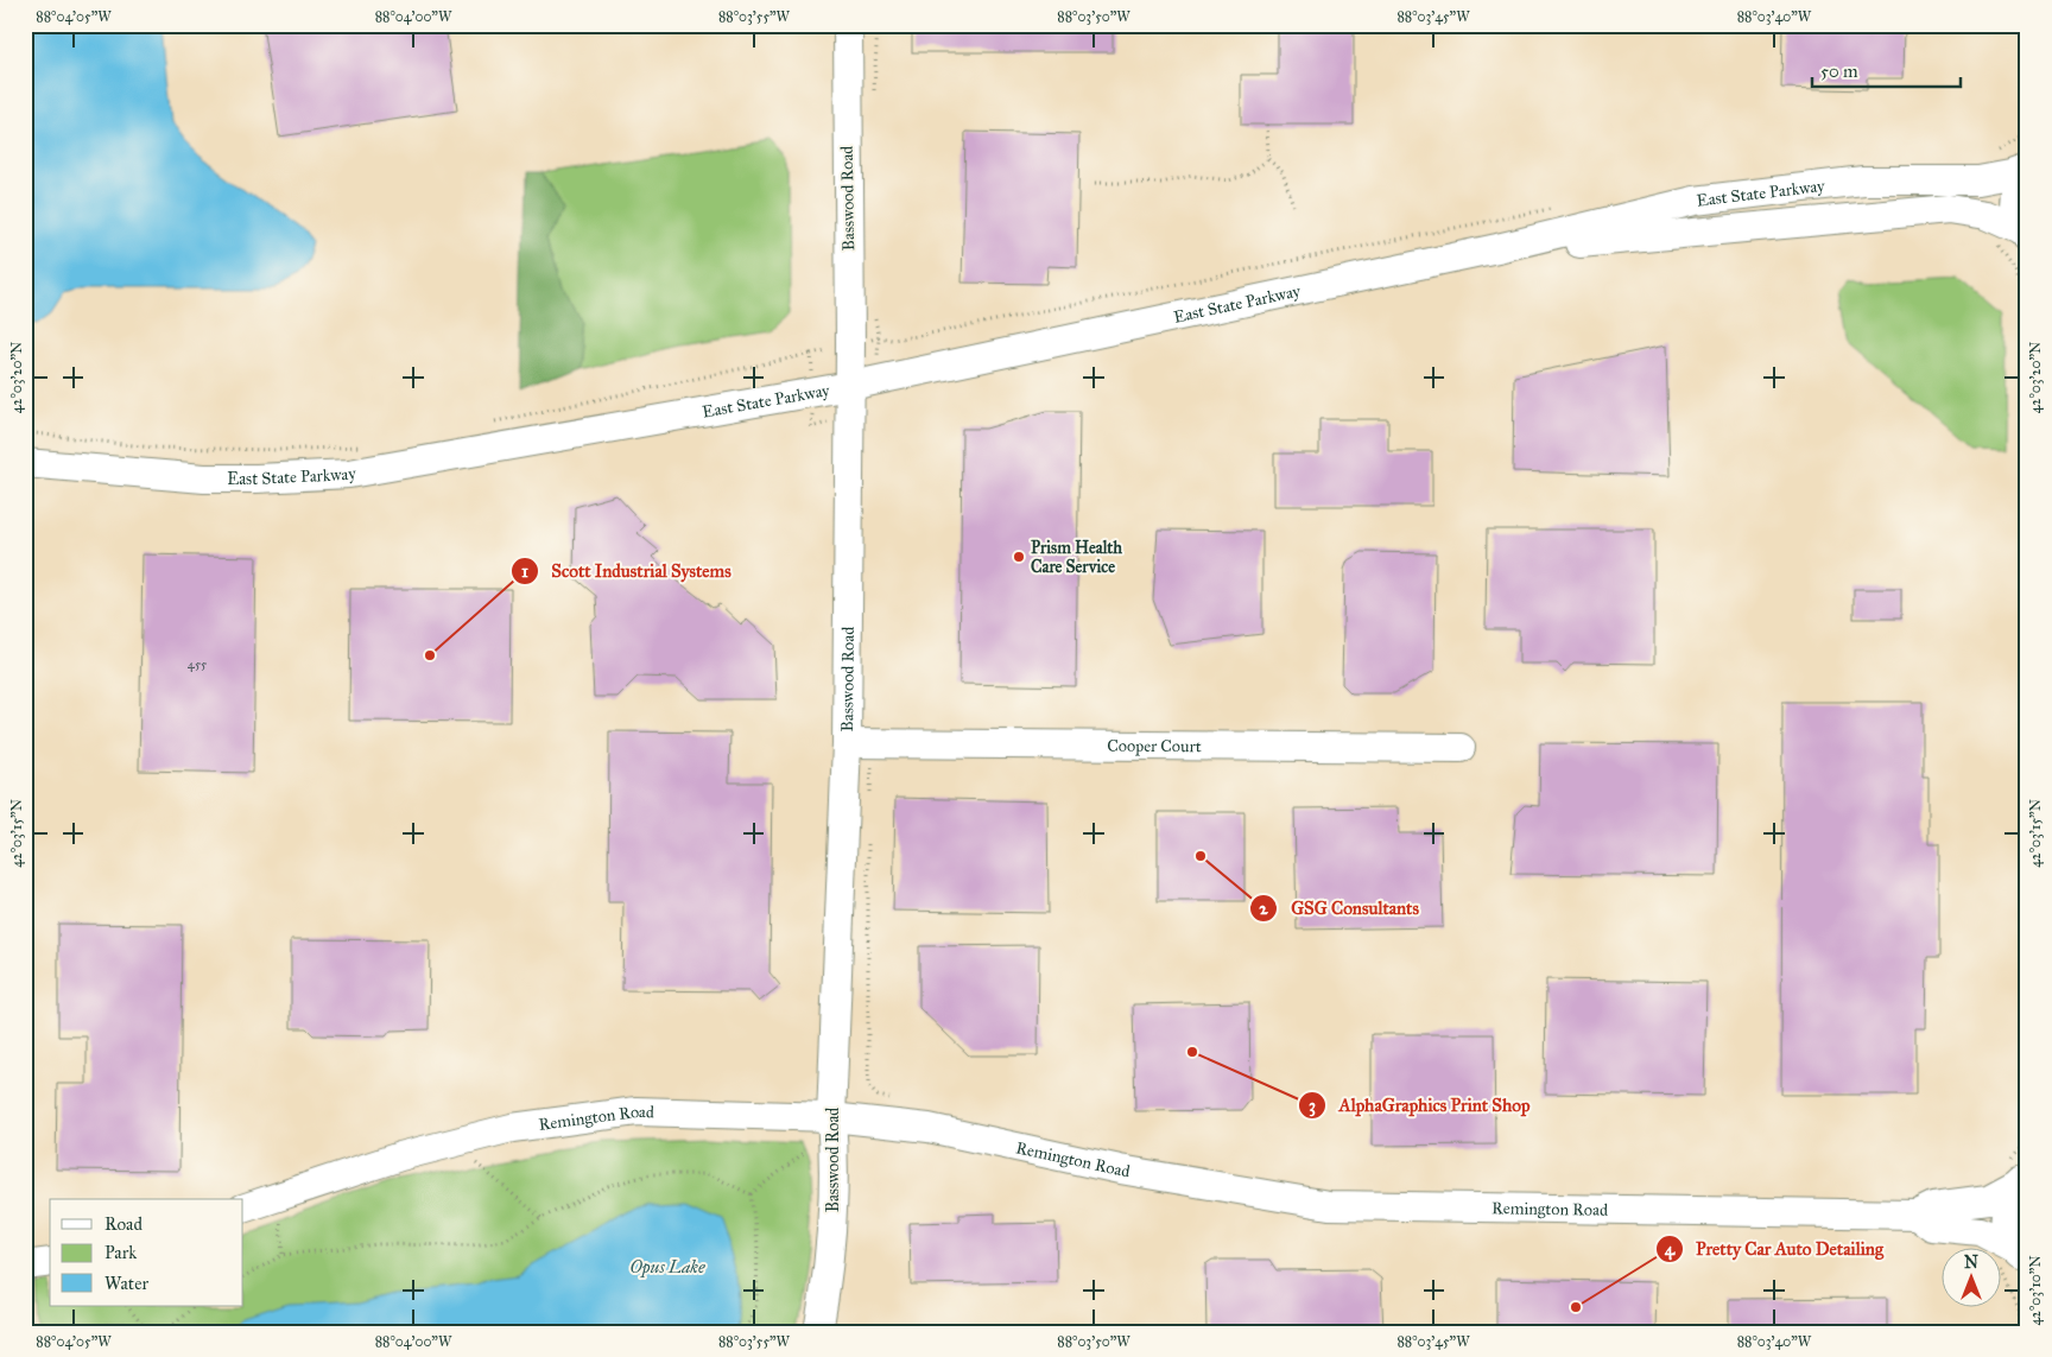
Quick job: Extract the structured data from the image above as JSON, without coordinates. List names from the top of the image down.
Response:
{
  "streets": {
    "street": [
      "East State Parkway",
      "Basswood Road",
      "Cooper Court",
      "Remington Road"
    ]
  },
  "crossings": [
    ["East State Parkway", "Basswood Road"],
    ["Basswood Road", "Cooper Court"],
    ["Basswood Road", "Remington Road"]
  ],
  "water": ["Opus Lake"],
  "places": [
    "Prism Health Care Service",
    "Scott Industrial Systems",
    "GSG Consultants",
    "AlphaGraphics Print Shop",
    "Pretty Car Auto Detailing"
  ],
  "house_numbers": ["455"],
  "legend": ["Road", "Park", "Water"],
  "scale_bar": "50 m",
  "north": "top",
  "coordinates": [
    "88°04'05\"W",
    "88°04'00\"W",
    "88°03'55\"W",
    "88°03'50\"W",
    "88°03'45\"W",
    "88°03'40\"W",
    "42°03'20\"N",
    "42°03'15\"N",
    "42°03'10\"N"
  ]
}
